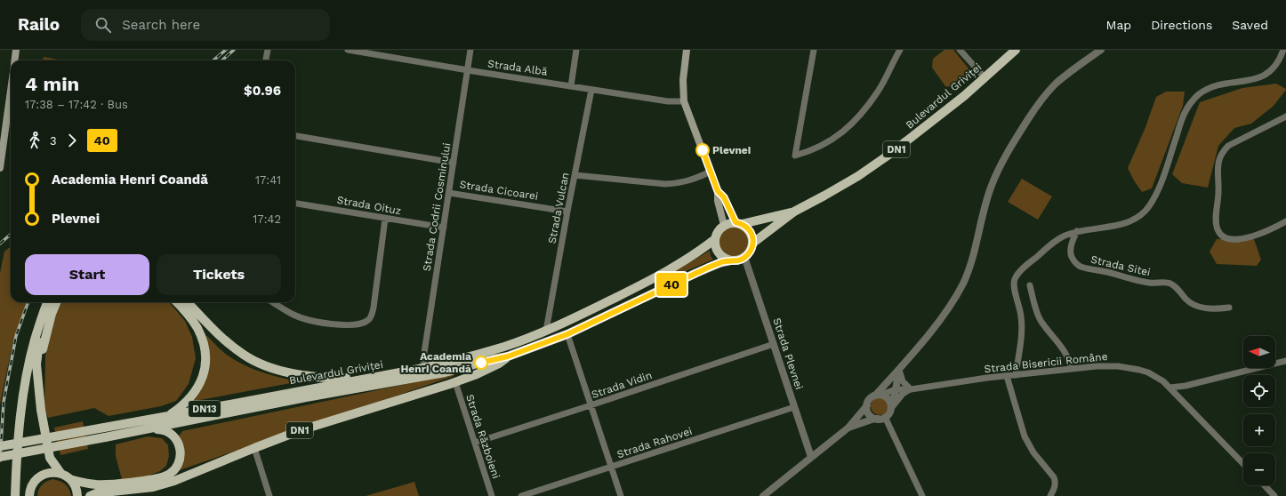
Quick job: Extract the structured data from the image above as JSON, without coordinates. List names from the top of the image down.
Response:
{
  "streets": {
    "main road": ["Bulevardul Griviței", "DN1", "DN13"],
    "street": [
      "Strada Albă",
      "Strada Cicoarei",
      "Strada Oituz",
      "Strada Codrii Cosminului",
      "Strada Vulcan",
      "Strada Sitei",
      "Strada Plevnei",
      "Strada Bisericii Române",
      "Strada Vidin",
      "Strada Războieni",
      "Strada Rahovei"
    ]
  },
  "crossings": [
    ["Strada Albă", "Strada Codrii Cosminului"],
    ["Strada Albă", "Strada Vulcan"],
    ["Bulevardul Griviței", "DN1"],
    ["Bulevardul Griviței", "Strada Codrii Cosminului"],
    ["Bulevardul Griviței", "Strada Vulcan"],
    ["Bulevardul Griviței", "Strada Plevnei"],
    ["Bulevardul Griviței", "Strada Războieni"],
    ["DN1", "Strada Plevnei"],
    ["Strada Cicoarei", "Strada Codrii Cosminului"],
    ["Strada Cicoarei", "Strada Vulcan"],
    ["Strada Oituz", "Strada Codrii Cosminului"],
    ["Strada Plevnei", "Strada Vidin"],
    ["Strada Plevnei", "Strada Rahovei"],
    ["Strada Vidin", "Strada Războieni"]
  ],
  "places": ["Plevnei", "Academia Henri Coandă"],
  "lines": ["bus line 40"],
  "north": "left",
  "page": {
    "header": "Railo",
    "search": "Search here",
    "nav": ["Map", "Directions", "Saved"],
    "on_map": "40",
    "heading": ["4 min", "17:38 – 17:42 · Bus", "$0.96"],
    "legs": ["3", "40"],
    "list": [
      {
        "name": "Academia Henri Coandă",
        "value": "17:41"
      },
      {
        "name": "Plevnei",
        "value": "17:42"
      }
    ],
    "buttons": ["Start", "Tickets"],
    "map_buttons": ["+", "−"]
  }
}
